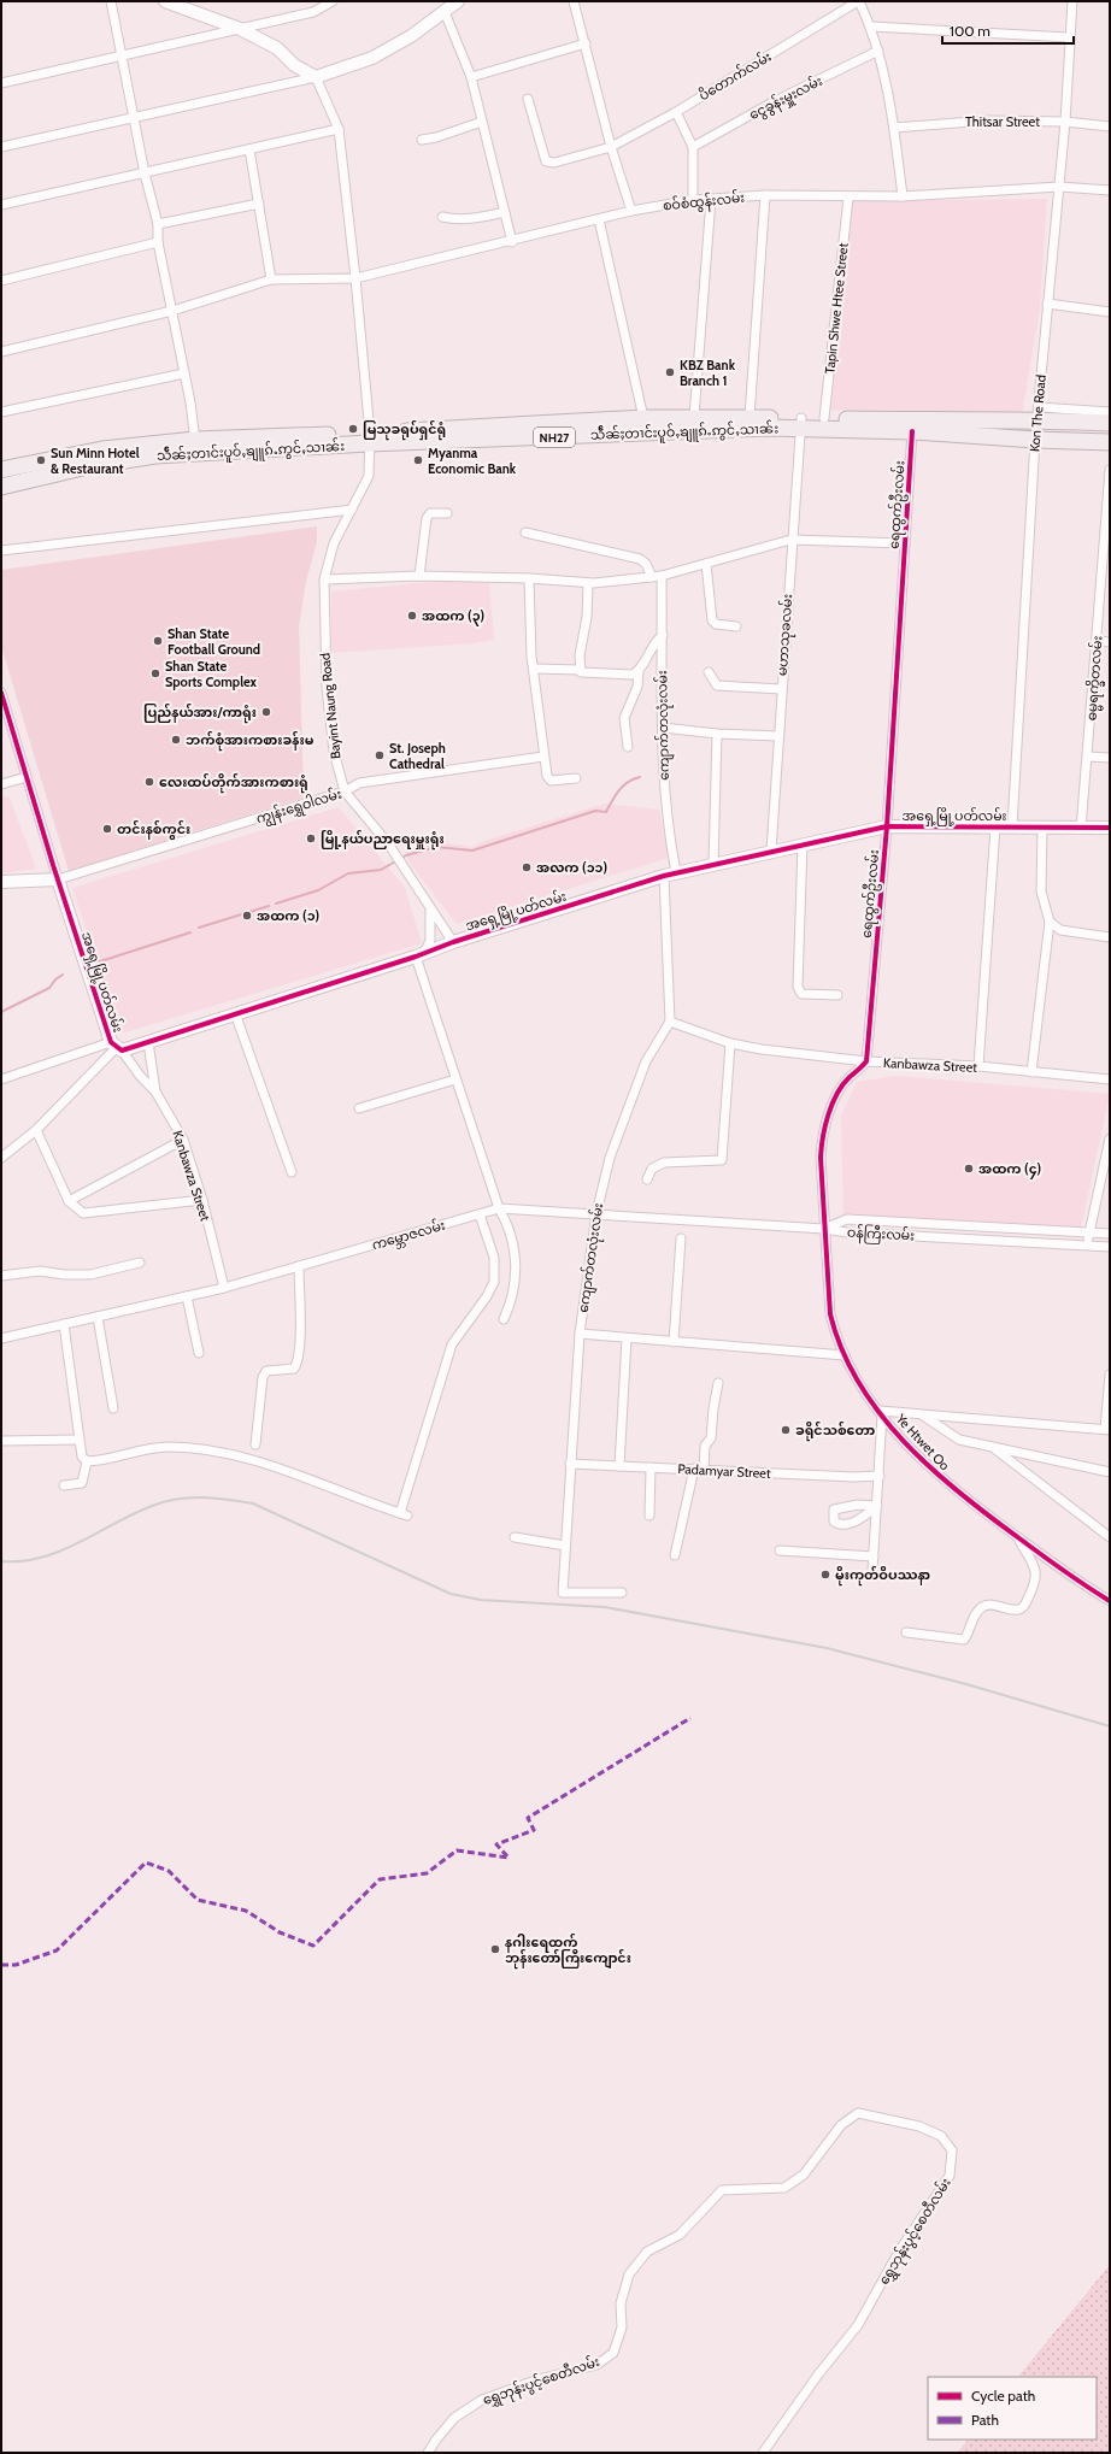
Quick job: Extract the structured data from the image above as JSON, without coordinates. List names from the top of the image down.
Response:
{
  "streets": {
    "highway": ["သဵႅၼ်ႈတၢင်းပူဝ်ႇၶျူၵ်ႉဢွင်ႇသၢၼ်း", "NH27"],
    "street": [
      "ပိတောက်လမ်း",
      "ငွေခွန်းမှူးလမ်း",
      "Thitsar Street",
      "စဝ်စံထွန်းလမ်း",
      "Tapin Shwe Htee Street",
      "Kon The Road",
      "ရေထွက်ဦးလမ်း",
      "မဟာသုခလမ်း",
      "ဓမ္မရက္ခိတလမ်း",
      "Bayint Naung Road",
      "ကျောက်တလုံးလမ်း",
      "ကျွန်းရွှေဝါလမ်း",
      "အရှေ့မြို့ပတ်လမ်း",
      "Kanbawza Street",
      "ဝန်ကြီးလမ်း",
      "ကမ္ဘောဇလမ်း",
      "Ye Htwet Oo",
      "Padamyar Street",
      "ရွှေဘုန်းပွင့်စေတီလမ်း"
    ]
  },
  "crossings": [
    ["Thitsar Street", "Kon The Road"],
    ["စဝ်စံထွန်းလမ်း", "Tapin Shwe Htee Street"],
    ["စဝ်စံထွန်းလမ်း", "Kon The Road"],
    ["စဝ်စံထွန်းလမ်း", "Bayint Naung Road"],
    ["Tapin Shwe Htee Street", "သဵႅၼ်ႈတၢင်းပူဝ်ႇၶျူၵ်ႉဢွင်ႇသၢၼ်း"],
    ["Kon The Road", "သဵႅၼ်ႈတၢင်းပူဝ်ႇၶျူၵ်ႉဢွင်ႇသၢၼ်း"],
    ["Kon The Road", "အရှေ့မြို့ပတ်လမ်း"],
    ["သဵႅၼ်ႈတၢင်းပူဝ်ႇၶျူၵ်ႉဢွင်ႇသၢၼ်း", "ရေထွက်ဦးလမ်း"],
    ["သဵႅၼ်ႈတၢင်းပူဝ်ႇၶျူၵ်ႉဢွင်ႇသၢၼ်း", "မဟာသုခလမ်း"],
    ["သဵႅၼ်ႈတၢင်းပူဝ်ႇၶျူၵ်ႉဢွင်ႇသၢၼ်း", "Bayint Naung Road"],
    ["ရေထွက်ဦးလမ်း", "အရှေ့မြို့ပတ်လမ်း"],
    ["ရေထွက်ဦးလမ်း", "Kanbawza Street"],
    ["မဟာသုခလမ်း", "အရှေ့မြို့ပတ်လမ်း"],
    ["ဓမ္မရက္ခိတလမ်း", "အရှေ့မြို့ပတ်လမ်း"],
    ["Bayint Naung Road", "ကျွန်းရွှေဝါလမ်း"],
    ["Bayint Naung Road", "အရှေ့မြို့ပတ်လမ်း"],
    ["ကျောက်တလုံးလမ်း", "အရှေ့မြို့ပတ်လမ်း"],
    ["ကျောက်တလုံးလမ်း", "Kanbawza Street"],
    ["ကျောက်တလုံးလမ်း", "ကမ္ဘောဇလမ်း"],
    ["ကျောက်တလုံးလမ်း", "Padamyar Street"],
    ["ကျွန်းရွှေဝါလမ်း", "အရှေ့မြို့ပတ်လမ်း"],
    ["အရှေ့မြို့ပတ်လမ်း", "Kanbawza Street"],
    ["Kanbawza Street", "ကမ္ဘောဇလမ်း"],
    ["ဝန်ကြီးလမ်း", "ကမ္ဘောဇလမ်း"],
    ["ဝန်ကြီးလမ်း", "Ye Htwet Oo"],
    ["ကမ္ဘောဇလမ်း", "Ye Htwet Oo"]
  ],
  "places": [
    "KBZ Bank Branch 1",
    "မြသုခရုပ်ရှင်ရုံ",
    "Sun Minn Hotel & Restaurant",
    "Myanma Economic Bank",
    "အထက (၃)",
    "Shan State Football Ground",
    "Shan State Sports Complex",
    "ပြည်နယ်အား/ကာရုံး",
    "ဘက်စုံအားကစားခန်းမ",
    "St. Joseph Cathedral",
    "လေးထပ်တိုက်အားကစားရုံ",
    "တင်းနစ်ကွင်း",
    "မြို့နယ်ပညာရေးမှူးရုံး",
    "အလက (၁၁)",
    "အထက (၁)",
    "အထက (၄)",
    "ခရိုင်သစ်တော",
    "မိုးကုတ်ဝိပဿနာ",
    "နဂါးရေထွက် ဘုန်းတော်ကြီးကျောင်း"
  ],
  "legend": ["Cycle path", "Path"],
  "scale_bar": "100 m"
}
